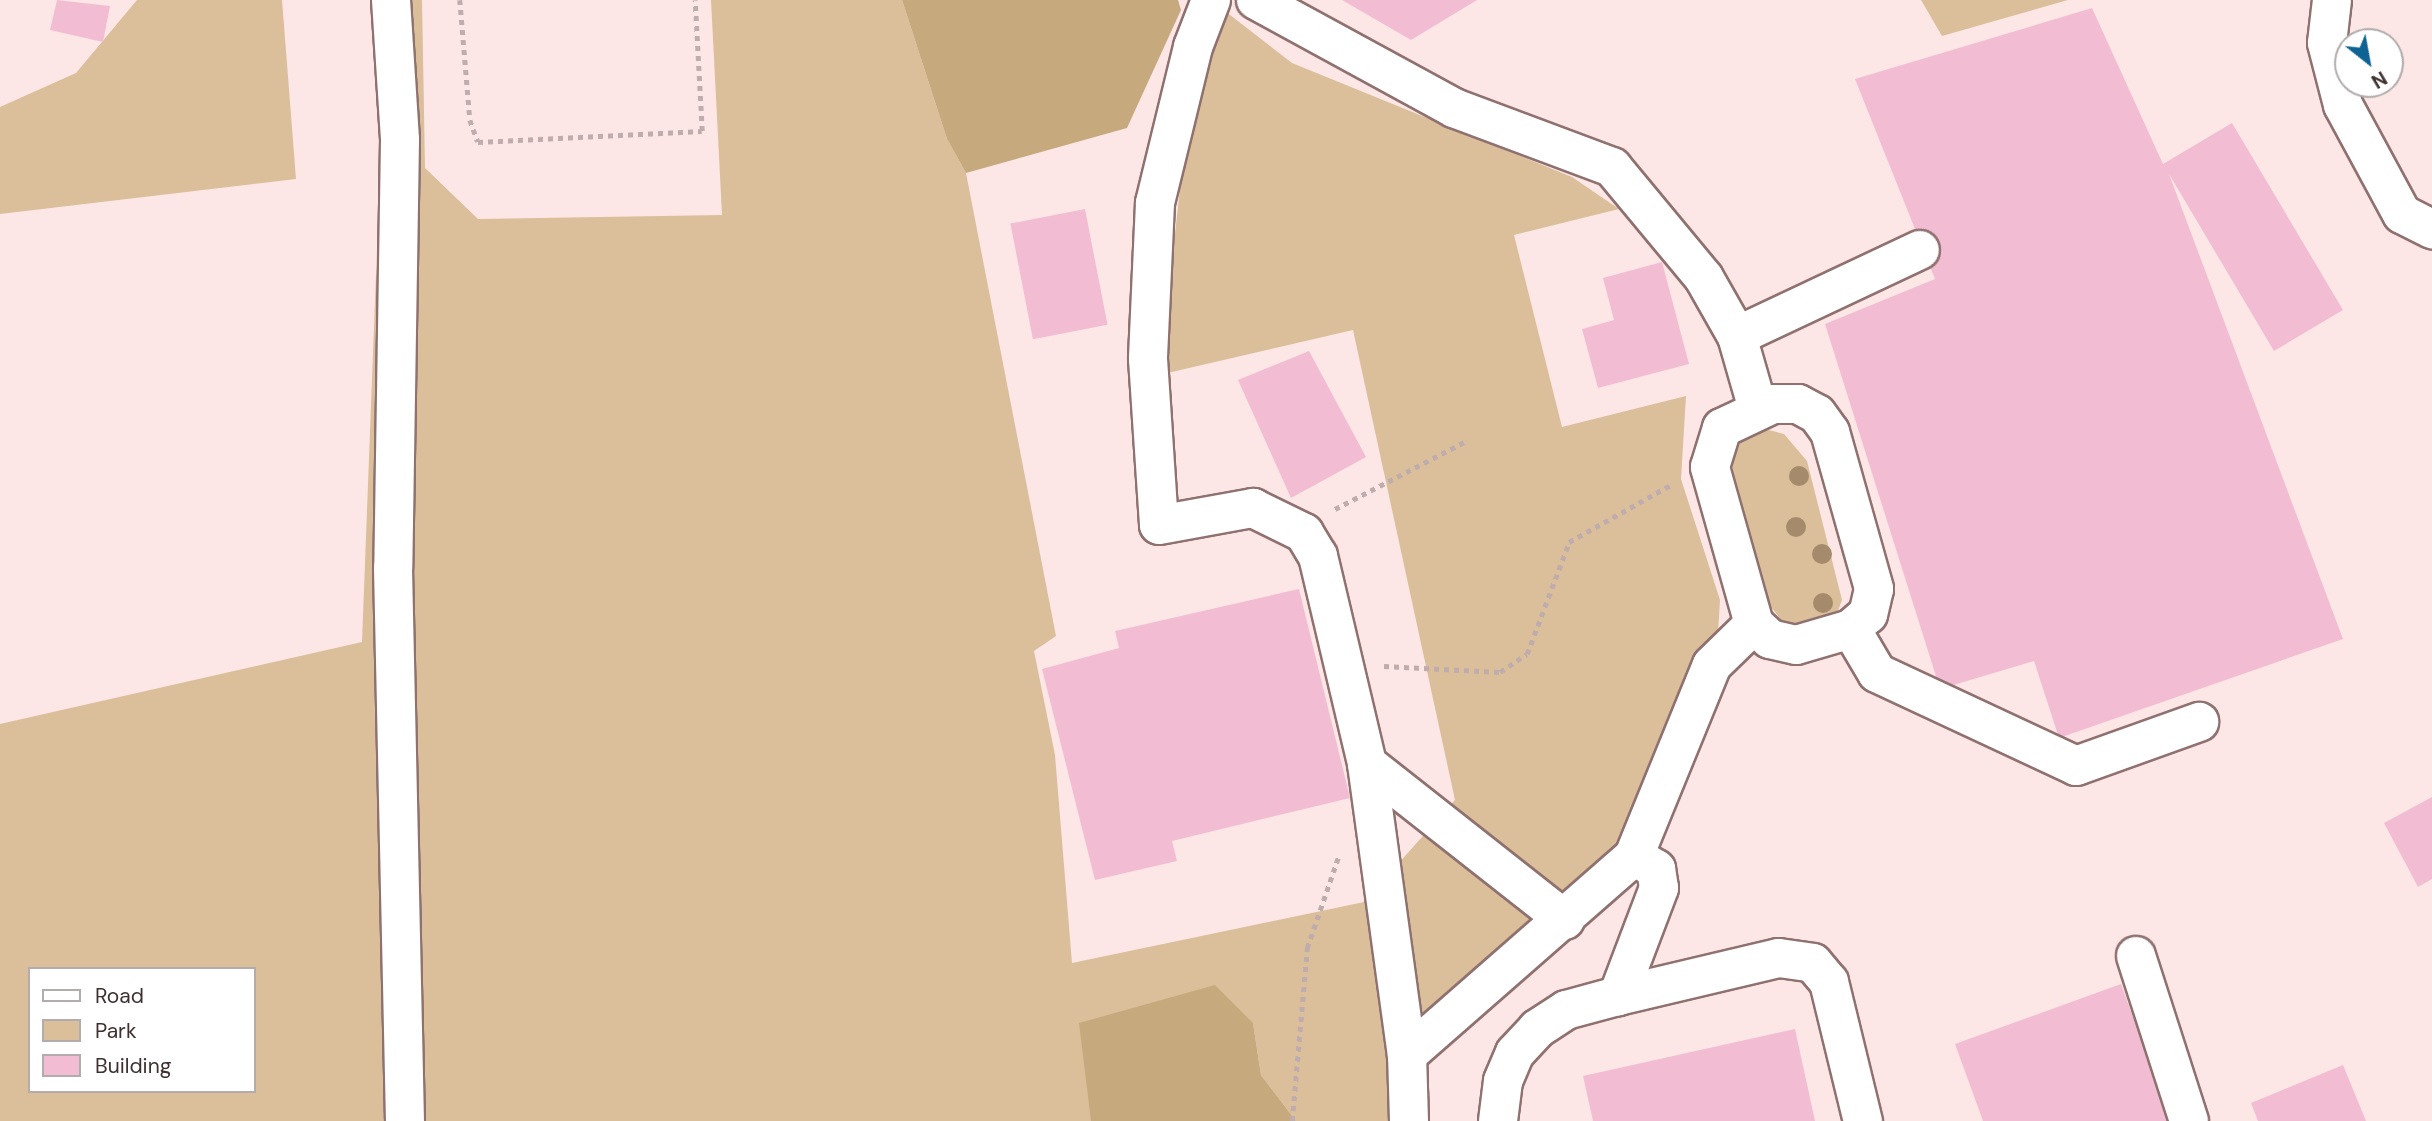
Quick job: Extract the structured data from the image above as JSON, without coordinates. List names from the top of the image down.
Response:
{
  "legend": ["Road", "Park", "Building"],
  "north": "bottom right"
}
